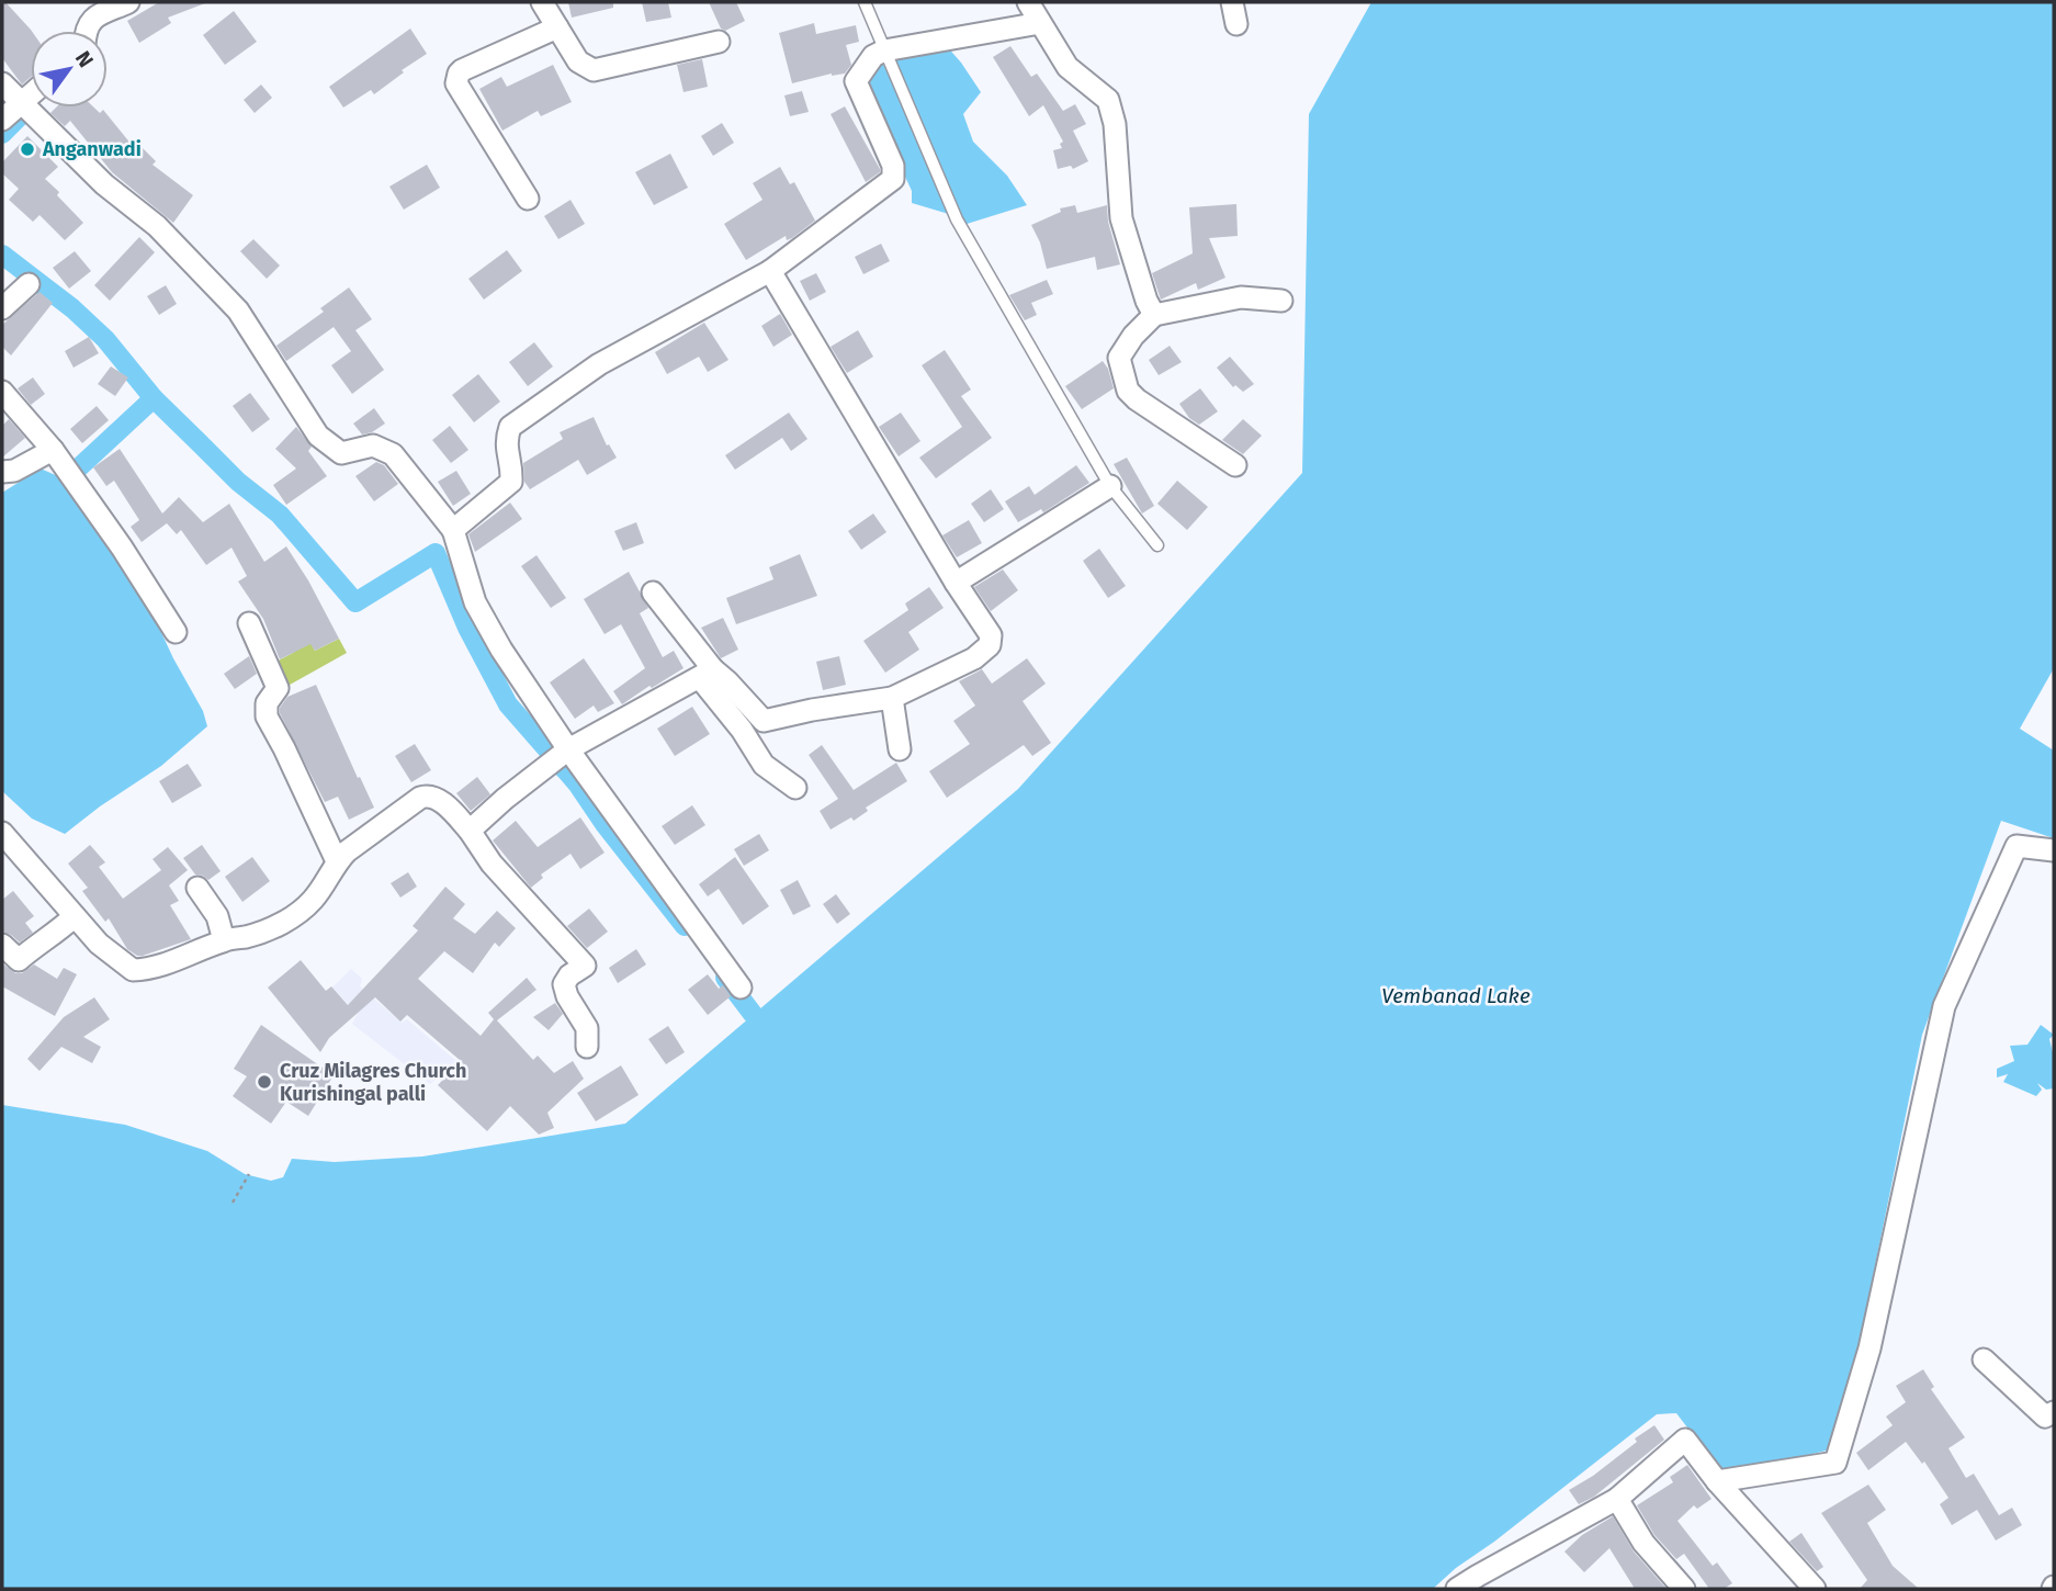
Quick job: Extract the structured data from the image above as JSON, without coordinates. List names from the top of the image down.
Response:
{
  "water": ["Vembanad Lake"],
  "places": ["Anganwadi", "Cruz Milagres Church Kurishingal palli"],
  "north": "top right"
}
